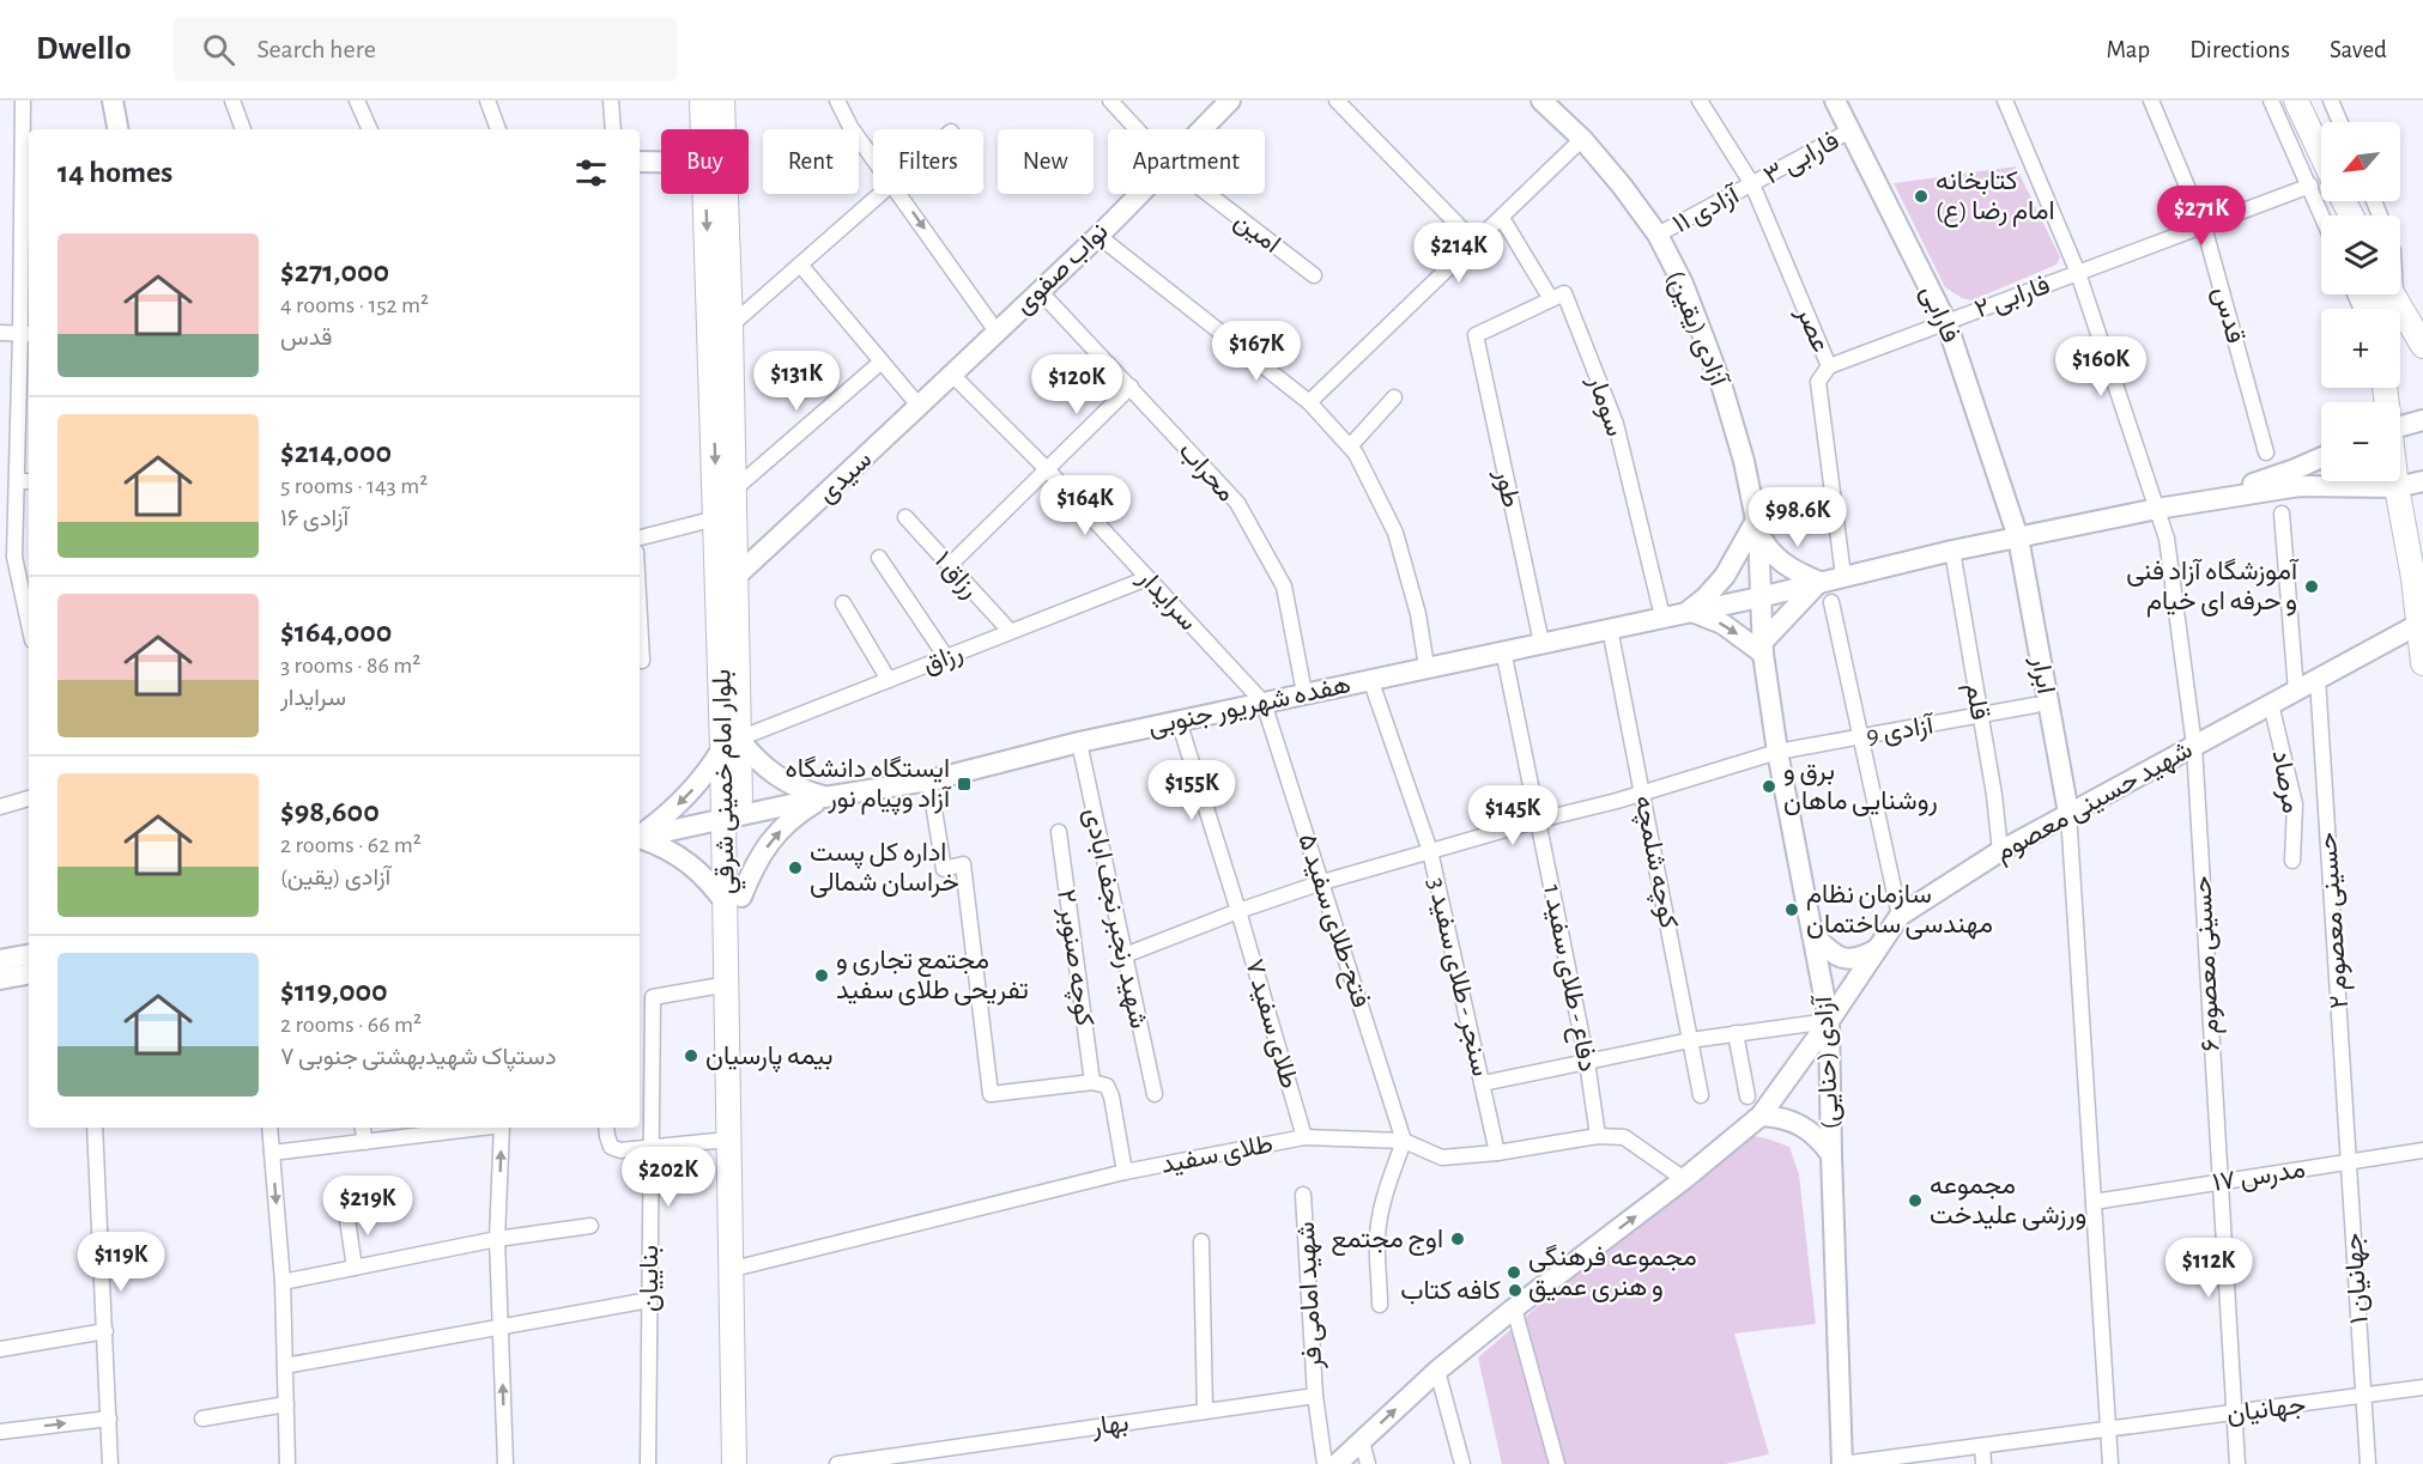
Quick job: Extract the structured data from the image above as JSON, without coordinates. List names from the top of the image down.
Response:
{
  "streets": {
    "main road": [
      "نواب صفوی",
      "فارابی",
      "آزادی (یقین)",
      "سیدی",
      "ابرار",
      "هفده شهریور جنوبی",
      "بلوار امام خمینی شرقي",
      "شهید حسینی معصوم",
      "آزادی (حنایی)"
    ],
    "street": [
      "فارابی ۳",
      "آزادی ۱۱",
      "امین",
      "فارابی ۲",
      "قدس",
      "عصر",
      "سومار",
      "محراب",
      "طور",
      "رزاق ۱",
      "سرایدار",
      "رزاق",
      "قلم",
      "آزادی 9",
      "مرصاد",
      "کوچه شلمچه",
      "شهید رنجبر نجف ابادی",
      "فتح-طلای سفید ۵",
      "حسینی معصوم ۲",
      "کوچه صنوبر ۲",
      "حسینی معصوم ۶",
      "سنجر - طلای سفید 3",
      "دفاع - طلای سفید 1",
      "طلای سفید ۷",
      "طلای سفید",
      "مدرس ۱۷",
      "بناییان",
      "جهانیان ۱",
      "شهید امامی فر",
      "جهانیان",
      "بهار"
    ]
  },
  "crossings": [
    ["فارابی ۳", "آزادی ۱۱"],
    ["فارابی ۳", "فارابی"],
    ["فارابی ۳", "عصر"],
    ["آزادی ۱۱", "آزادی (یقین)"],
    ["آزادی ۱۱", "عصر"],
    ["نواب صفوی", "محراب"],
    ["نواب صفوی", "سیدی"],
    ["نواب صفوی", "سرایدار"],
    ["فارابی ۲", "فارابی"],
    ["فارابی ۲", "قدس"],
    ["فارابی ۲", "عصر"],
    ["فارابی ۲", "حسینی معصوم ۶"],
    ["فارابی", "ابرار"],
    ["فارابی", "هفده شهریور جنوبی"],
    ["آزادی (یقین)", "هفده شهریور جنوبی"],
    ["آزادی (یقین)", "آزادی (حنایی)"],
    ["عصر", "هفده شهریور جنوبی"],
    ["سومار", "طور"],
    ["سومار", "هفده شهریور جنوبی"],
    ["محراب", "هفده شهریور جنوبی"],
    ["سیدی", "سرایدار"],
    ["سیدی", "بلوار امام خمینی شرقي"],
    ["طور", "هفده شهریور جنوبی"],
    ["رزاق ۱", "رزاق"],
    ["سرایدار", "رزاق"],
    ["سرایدار", "هفده شهریور جنوبی"],
    ["سرایدار", "فتح-طلای سفید ۵"],
    ["رزاق", "بلوار امام خمینی شرقي"],
    ["ابرار", "هفده شهریور جنوبی"],
    ["ابرار", "شهید حسینی معصوم"],
    ["قلم", "هفده شهریور جنوبی"],
    ["قلم", "آزادی 9"],
    ["قلم", "شهید حسینی معصوم"],
    ["هفده شهریور جنوبی", "بلوار امام خمینی شرقي"],
    ["هفده شهریور جنوبی", "کوچه شلمچه"],
    ["هفده شهریور جنوبی", "شهید رنجبر نجف ابادی"],
    ["هفده شهریور جنوبی", "فتح-طلای سفید ۵"],
    ["هفده شهریور جنوبی", "سنجر - طلای سفید 3"],
    ["هفده شهریور جنوبی", "دفاع - طلای سفید 1"],
    ["هفده شهریور جنوبی", "طلای سفید ۷"],
    ["آزادی 9", "کوچه شلمچه"],
    ["آزادی 9", "شهید رنجبر نجف ابادی"],
    ["آزادی 9", "فتح-طلای سفید ۵"],
    ["آزادی 9", "سنجر - طلای سفید 3"],
    ["آزادی 9", "دفاع - طلای سفید 1"],
    ["آزادی 9", "طلای سفید ۷"],
    ["آزادی 9", "آزادی (حنایی)"],
    ["بلوار امام خمینی شرقي", "طلای سفید"],
    ["بلوار امام خمینی شرقي", "بناییان"],
    ["مرصاد", "شهید حسینی معصوم"],
    ["شهید حسینی معصوم", "حسینی معصوم ۲"],
    ["شهید حسینی معصوم", "حسینی معصوم ۶"],
    ["شهید حسینی معصوم", "آزادی (حنایی)"],
    ["شهید حسینی معصوم", "طلای سفید"],
    ["فتح-طلای سفید ۵", "طلای سفید"],
    ["حسینی معصوم ۲", "مدرس ۱۷"],
    ["حسینی معصوم ۲", "جهانیان ۱"],
    ["حسینی معصوم ۶", "مدرس ۱۷"],
    ["حسینی معصوم ۶", "جهانیان"],
    ["سنجر - طلای سفید 3", "طلای سفید"],
    ["دفاع - طلای سفید 1", "طلای سفید"],
    ["طلای سفید ۷", "طلای سفید"],
    ["آزادی (حنایی)", "جهانیان"],
    ["مدرس ۱۷", "جهانیان ۱"],
    ["جهانیان ۱", "جهانیان"],
    ["شهید امامی فر", "بهار"]
  ],
  "places": {
    "other": [
      "کتابخانه امام رضا (ع)",
      "آموزشگاه آزاد فنی و حرفه ای خیام",
      "برق و روشنایی ماهان",
      "اداره کل پست خراسان شمالی",
      "سازمان نظام مهندسی ساختمان",
      "مجتمع تجاری و تفریحی طلای سفید",
      "بیمه پارسیان",
      "مجموعه ورزشی علیدخت",
      "اوج مجتمع",
      "مجموعه فرهنگی و هنری عمیق",
      "کافه کتاب"
    ],
    "transit": ["ایستگاه دانشگاه آزاد وپیام نور"]
  },
  "north": "bottom left",
  "page": {
    "header": "Dwello",
    "search": "Search here",
    "nav": ["Map", "Directions", "Saved"],
    "map_buttons": ["+", "−"],
    "chip": [
      "Buy",
      "Rent",
      "Filters",
      "New",
      "Apartment"
    ],
    "heading": "14 homes",
    "price": [
      "$271K",
      "$214K",
      "$167K",
      "$160K",
      "$131K",
      "$120K",
      "$164K",
      "$98.6K",
      "$155K",
      "$145K",
      "$202K",
      "$219K",
      "$119K",
      "$112K"
    ],
    "list": [
      {
        "name": "$271,000",
        "note": "4 rooms · 152 m² · قدس"
      },
      {
        "name": "$214,000",
        "note": "5 rooms · 143 m² · آزادی ۱۶"
      },
      {
        "name": "$164,000",
        "note": "3 rooms · 86 m² · سرایدار"
      },
      {
        "name": "$98,600",
        "note": "2 rooms · 62 m² · آزادی (یقین)"
      },
      {
        "name": "$119,000",
        "note": "2 rooms · 66 m² · دستپاک شهیدبهشتی جنوبی ۷"
      }
    ]
  }
}
